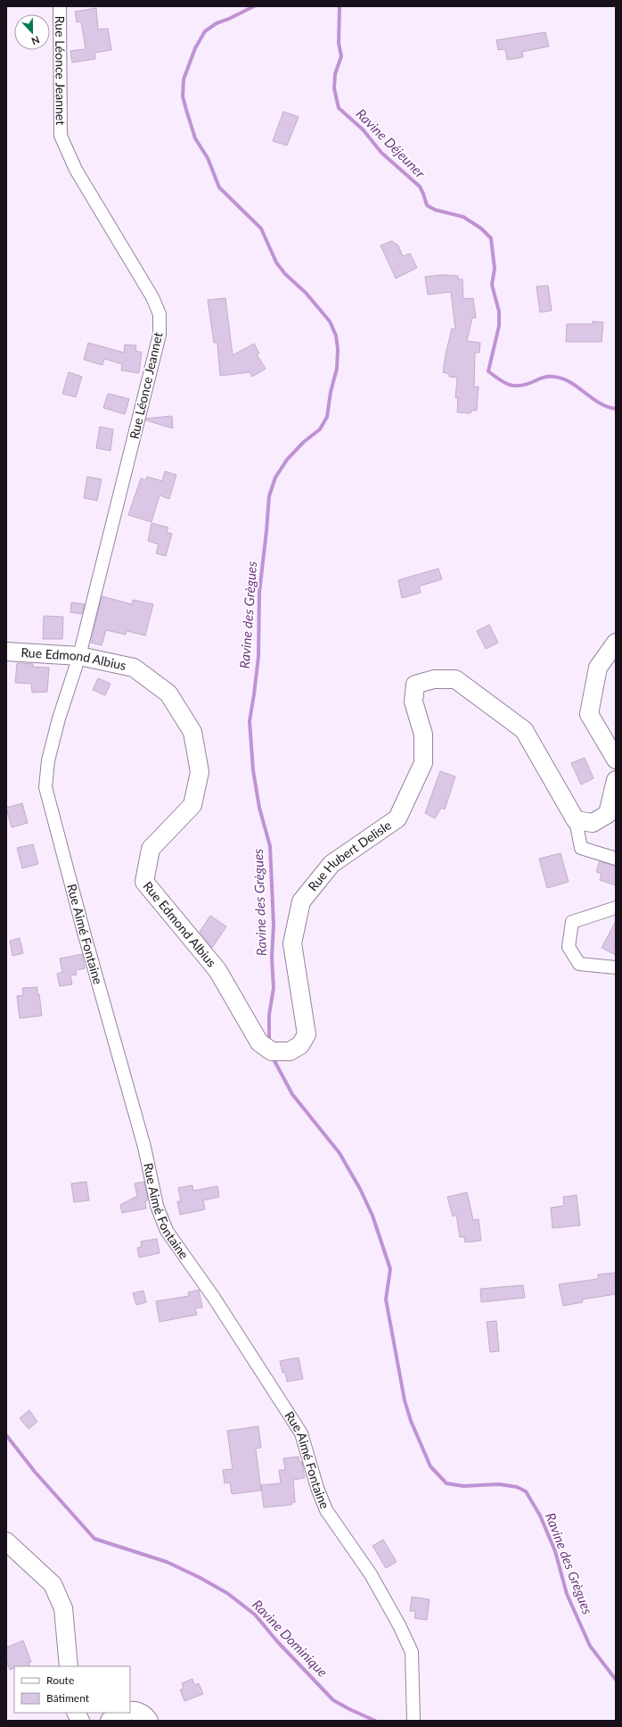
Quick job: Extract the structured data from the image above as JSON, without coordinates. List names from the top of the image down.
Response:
{
  "streets": {
    "main road": ["Rue Edmond Albius", "Rue Hubert Delisle"],
    "street": ["Rue Léonce Jeannet", "Rue Aimé Fontaine"]
  },
  "crossings": [
    ["Rue Léonce Jeannet", "Rue Edmond Albius"],
    ["Rue Léonce Jeannet", "Rue Aimé Fontaine"],
    ["Rue Edmond Albius", "Rue Hubert Delisle"],
    ["Rue Edmond Albius", "Rue Aimé Fontaine"]
  ],
  "water": ["Ravine Déjeuner", "Ravine des Grègues", "Ravine Dominique"],
  "legend": ["Route", "Bâtiment"],
  "north": "bottom"
}
